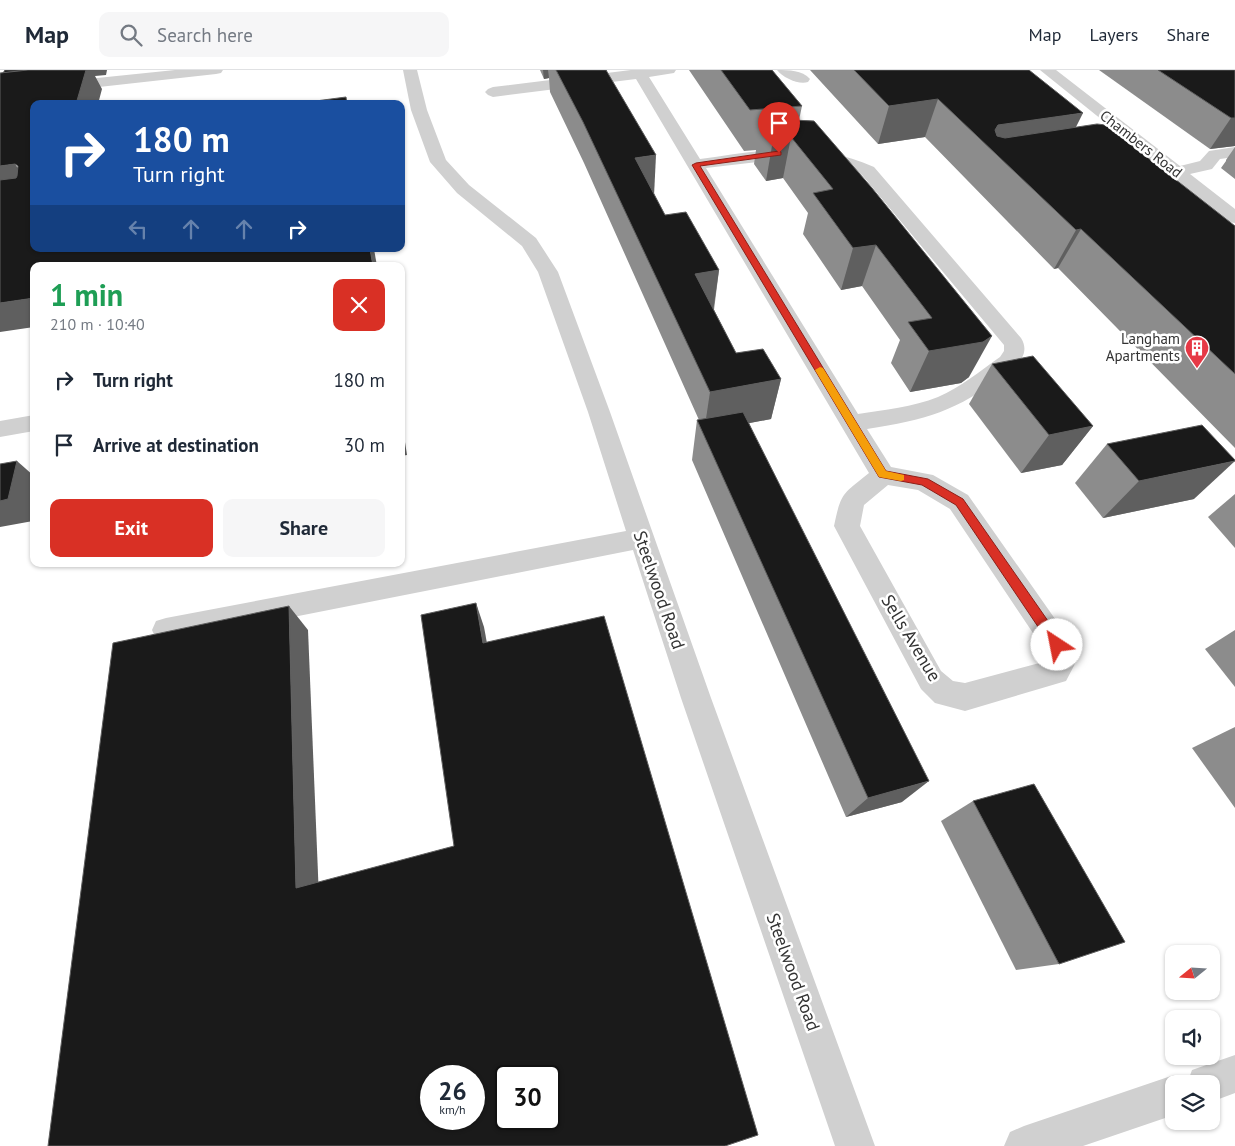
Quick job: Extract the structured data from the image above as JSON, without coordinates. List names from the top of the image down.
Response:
{
  "streets": {
    "street": ["Chambers Road", "Steelwood Road", "Sells Avenue"]
  },
  "places": {
    "building": ["Langham Apartments"]
  },
  "north": "left",
  "page": {
    "header": "Map",
    "search": "Search here",
    "nav": ["Map", "Layers", "Share"],
    "turn": ["180 m", "Turn right"],
    "heading": ["1 min", "210 m · 10:40"],
    "list": [
      {
        "name": "Turn right",
        "value": "180 m"
      },
      {
        "name": "Arrive at destination",
        "value": "30 m"
      }
    ],
    "buttons": ["Exit", "Share"],
    "speed": "26 km/h",
    "limit": "30"
  }
}
